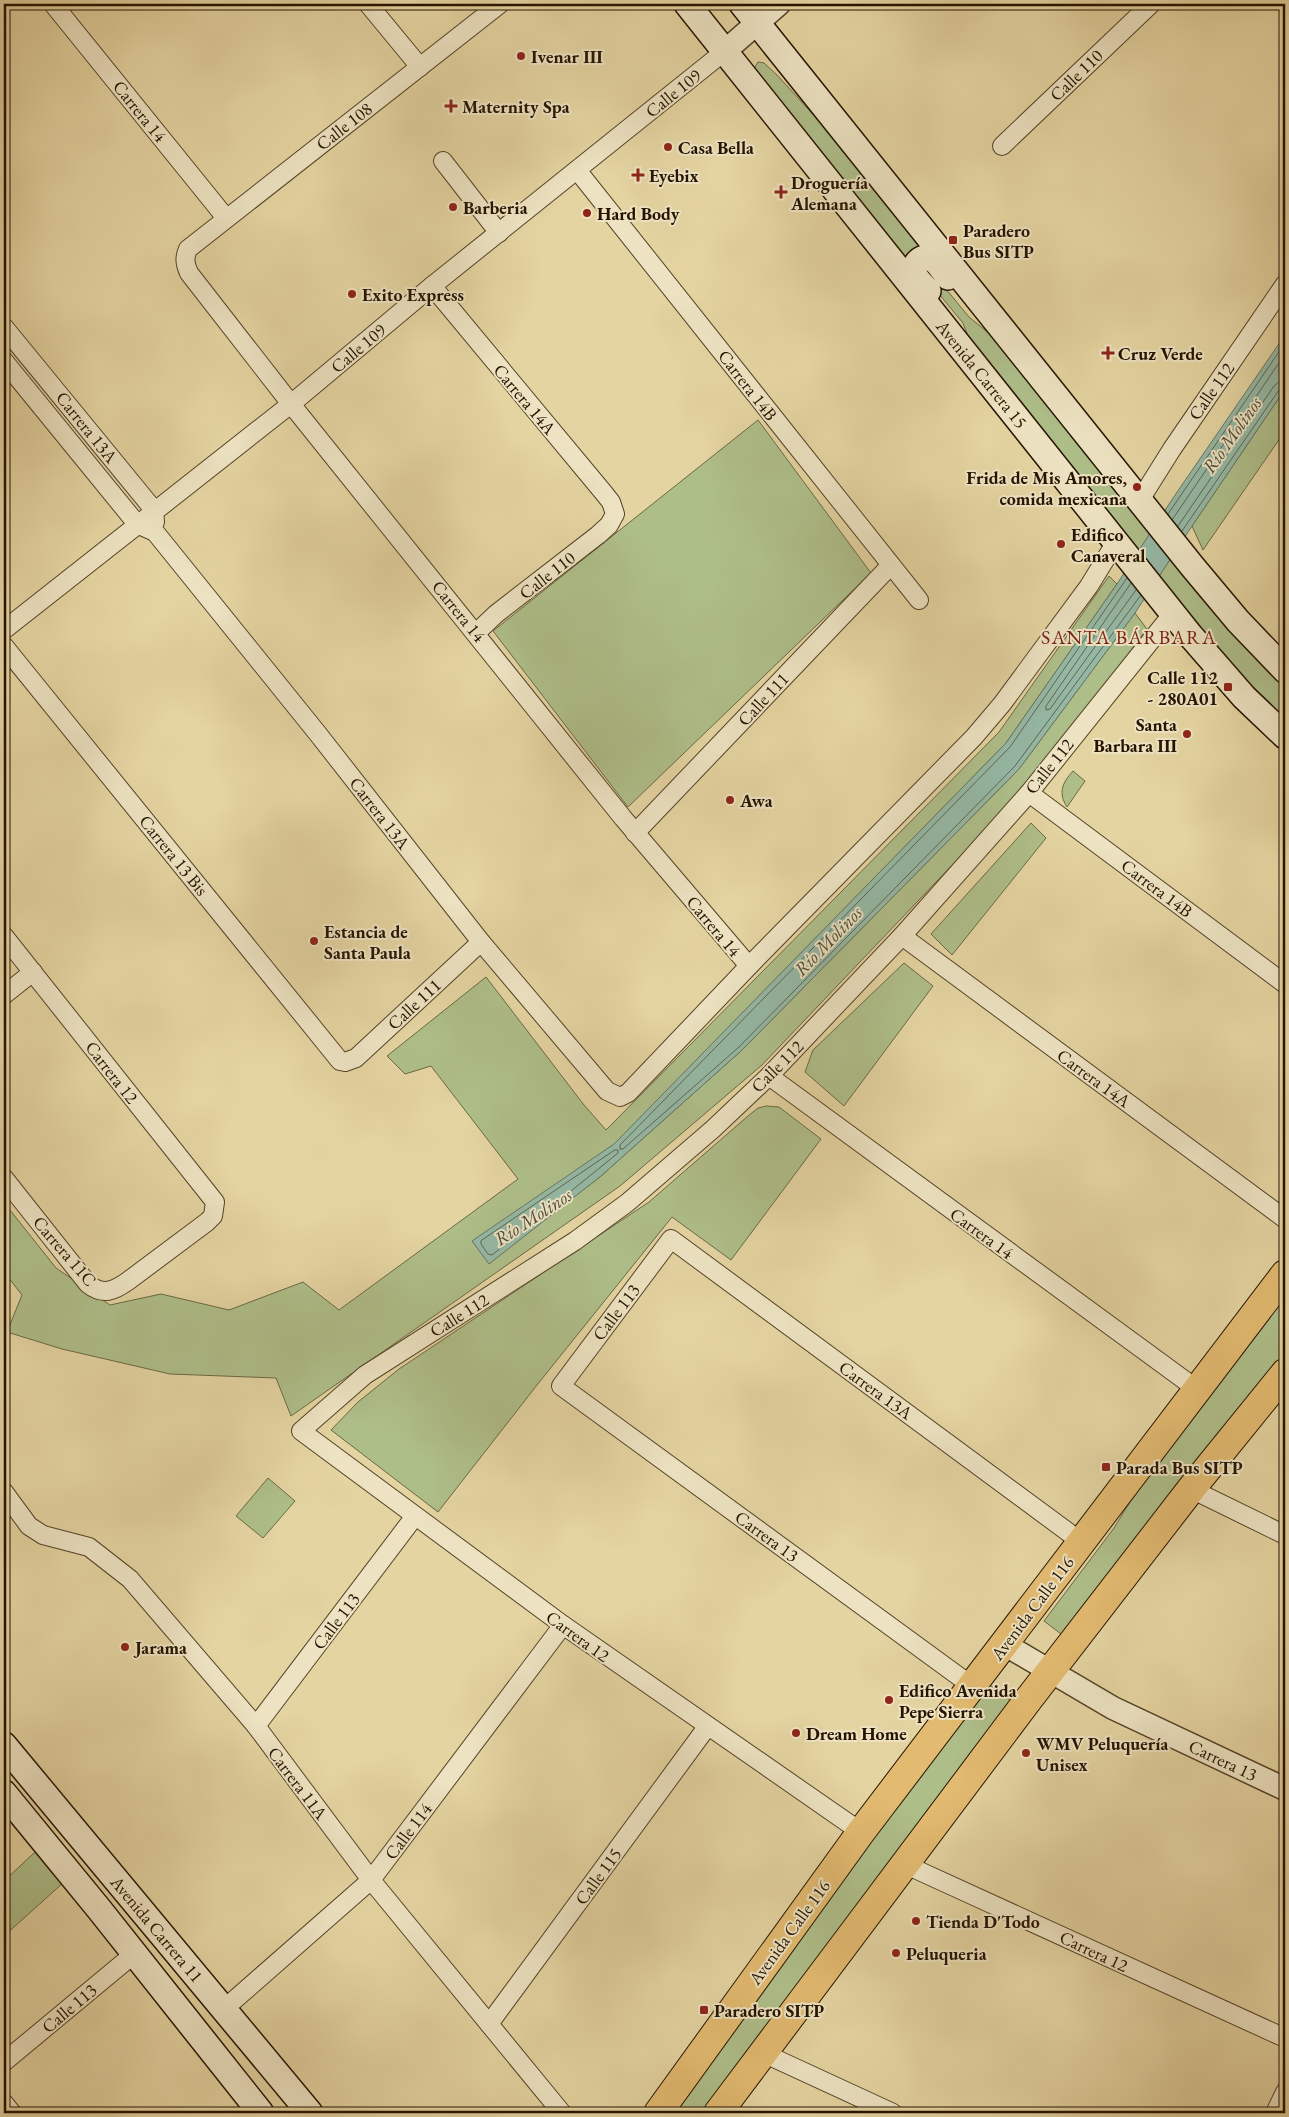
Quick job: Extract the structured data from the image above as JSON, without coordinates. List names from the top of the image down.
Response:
{
  "streets": {
    "main road": ["Avenida Carrera 15", "Avenida Calle 116", "Avenida Carrera 11"],
    "street": [
      "Calle 110",
      "Calle 109",
      "Carrera 14",
      "Calle 108",
      "Carrera 14B",
      "Calle 112",
      "Carrera 14A",
      "Carrera 13A",
      "Calle 111",
      "Carrera 13 Bis",
      "Carrera 12",
      "Carrera 11C",
      "Calle 113",
      "Carrera 13",
      "Carrera 11A",
      "Calle 114",
      "Calle 115"
    ]
  },
  "crossings": [
    ["Calle 110", "Carrera 14"],
    ["Calle 110", "Carrera 14A"],
    ["Calle 109", "Carrera 14"],
    ["Calle 109", "Avenida Carrera 15"],
    ["Calle 109", "Carrera 14B"],
    ["Calle 109", "Carrera 14A"],
    ["Calle 109", "Carrera 13A"],
    ["Carrera 14", "Calle 108"],
    ["Carrera 14", "Calle 112"],
    ["Carrera 14", "Carrera 13A"],
    ["Carrera 14", "Calle 111"],
    ["Carrera 14", "Avenida Calle 116"],
    ["Avenida Carrera 15", "Calle 112"],
    ["Carrera 14B", "Calle 112"],
    ["Carrera 14B", "Calle 111"],
    ["Calle 112", "Carrera 14A"],
    ["Calle 112", "Carrera 12"],
    ["Carrera 13A", "Calle 111"],
    ["Carrera 13A", "Calle 113"],
    ["Carrera 13A", "Avenida Calle 116"],
    ["Calle 111", "Carrera 13 Bis"],
    ["Carrera 12", "Carrera 11C"],
    ["Carrera 12", "Calle 113"],
    ["Carrera 12", "Avenida Calle 116"],
    ["Carrera 12", "Calle 114"],
    ["Carrera 12", "Calle 115"],
    ["Calle 113", "Carrera 13"],
    ["Calle 113", "Carrera 11A"],
    ["Calle 113", "Avenida Carrera 11"],
    ["Carrera 13", "Avenida Calle 116"],
    ["Carrera 11A", "Calle 114"],
    ["Carrera 11A", "Calle 115"],
    ["Calle 114", "Avenida Carrera 11"]
  ],
  "districts": ["SANTA BÁRBARA"],
  "water": ["Río Molinos"],
  "places": {
    "other": [
      "Ivenar III",
      "Casa Bella",
      "Barberia",
      "Hard Body",
      "Exito Express",
      "Frida de Mis Amores, comida mexicana",
      "Edifico Canaveral",
      "Santa Barbara III",
      "Awa",
      "Estancia de Santa Paula",
      "Jarama",
      "Edifico Avenida Pepe Sierra",
      "Dream Home",
      "WMV Peluquería Unisex",
      "Tienda D'Todo",
      "Peluqueria"
    ],
    "health": [
      "Maternity Spa",
      "Eyebix",
      "Droguería Alemana",
      "Cruz Verde"
    ],
    "transit": [
      "Paradero Bus SITP",
      "Calle 112 - 280A01",
      "Parada Bus SITP",
      "Paradero SITP"
    ]
  }
}
